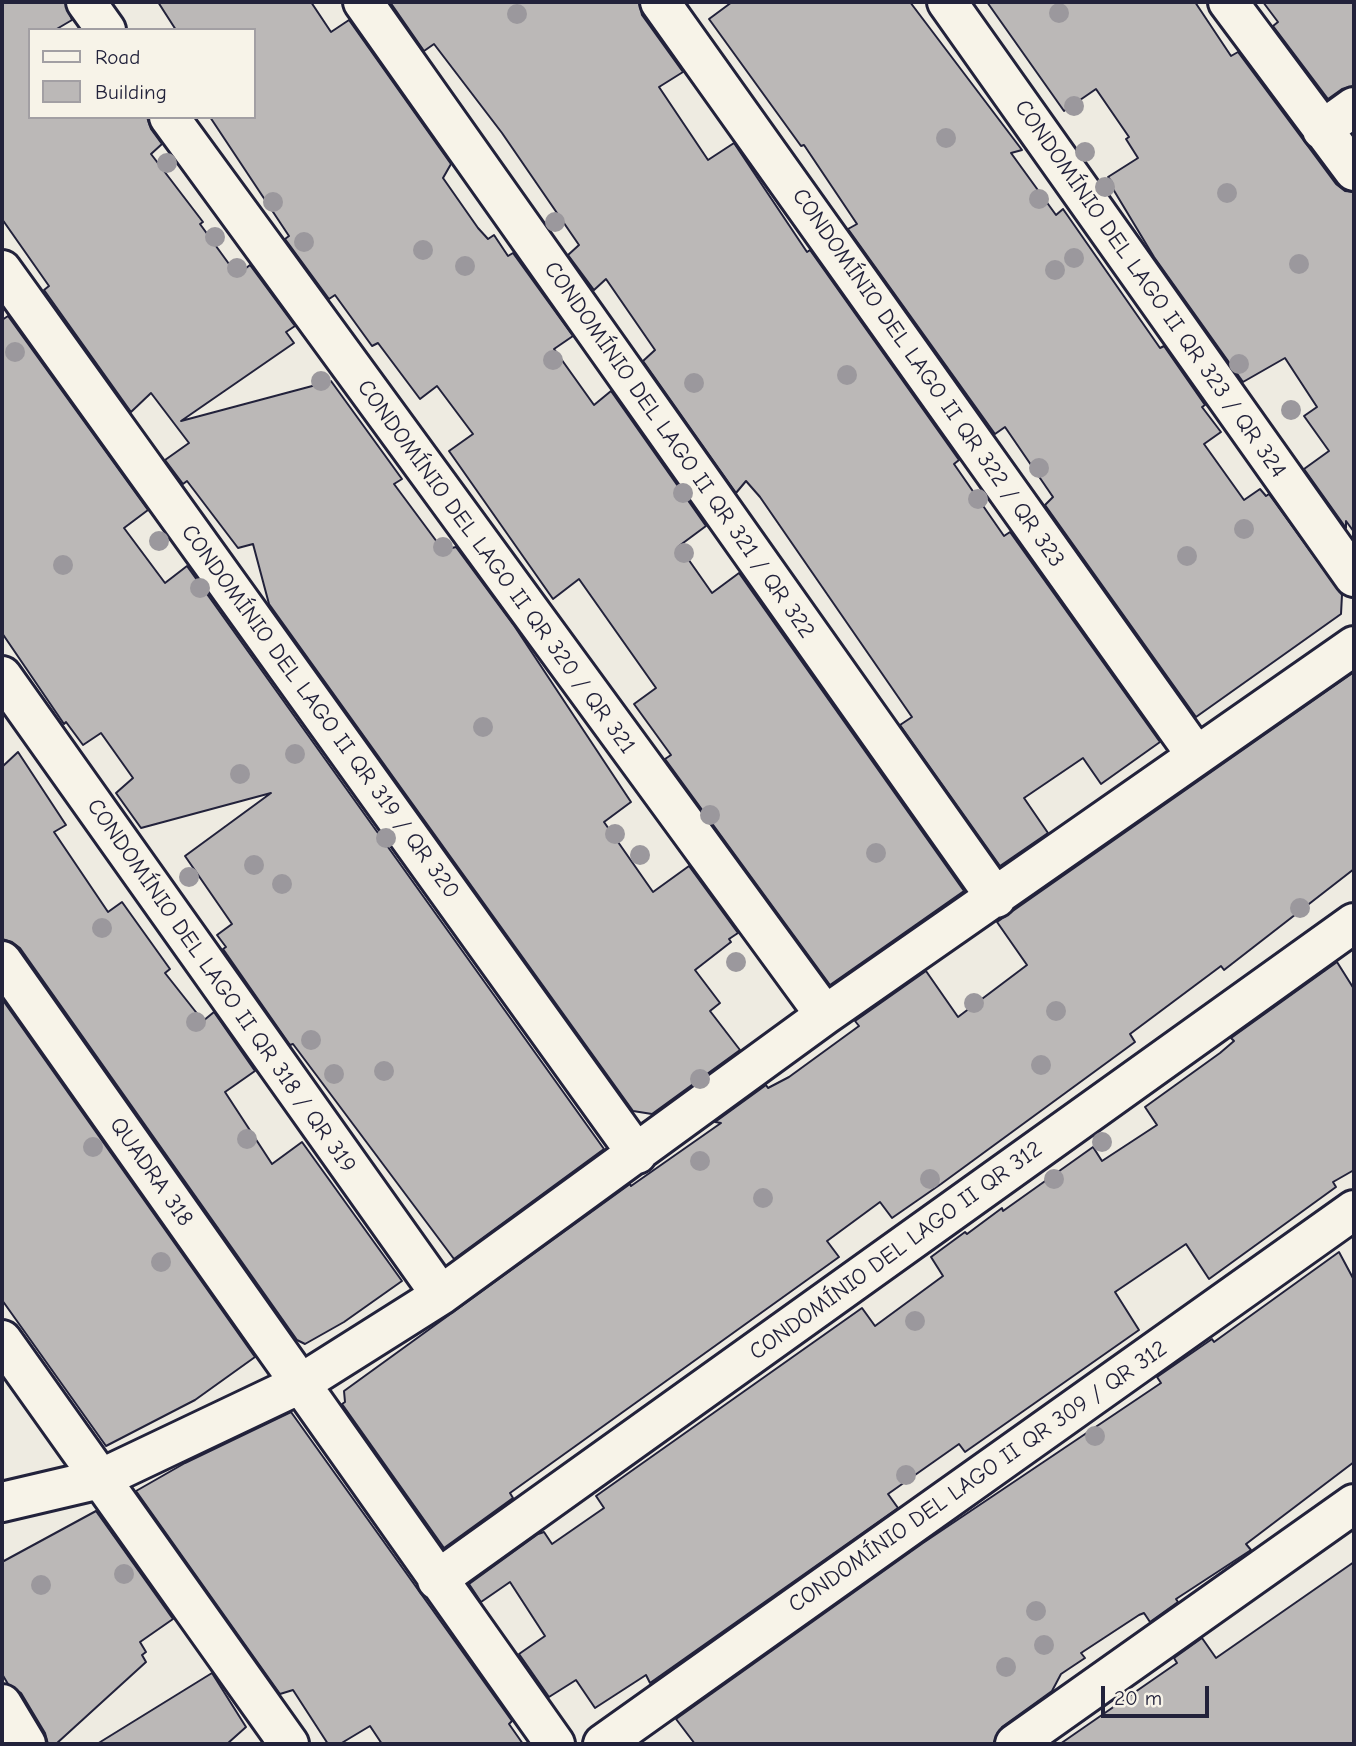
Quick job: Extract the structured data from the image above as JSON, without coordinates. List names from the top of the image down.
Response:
{
  "streets": {
    "street": [
      "CONDOMÍNIO DEL LAGO II QR 323 / QR 324",
      "CONDOMÍNIO DEL LAGO II QR 322 / QR 323",
      "CONDOMÍNIO DEL LAGO II QR 321 / QR 322",
      "CONDOMÍNIO DEL LAGO II QR 320 / QR 321",
      "CONDOMÍNIO DEL LAGO II QR 319 / QR 320",
      "CONDOMÍNIO DEL LAGO II QR 318 / QR 319",
      "QUADRA 318",
      "CONDOMÍNIO DEL LAGO II QR 312",
      "CONDOMÍNIO DEL LAGO II QR 309 / QR 312"
    ]
  },
  "crossings": [
    ["QUADRA 318", "CONDOMÍNIO DEL LAGO II QR 312"]
  ],
  "legend": ["Road", "Building"],
  "scale_bar": "20 m"
}
